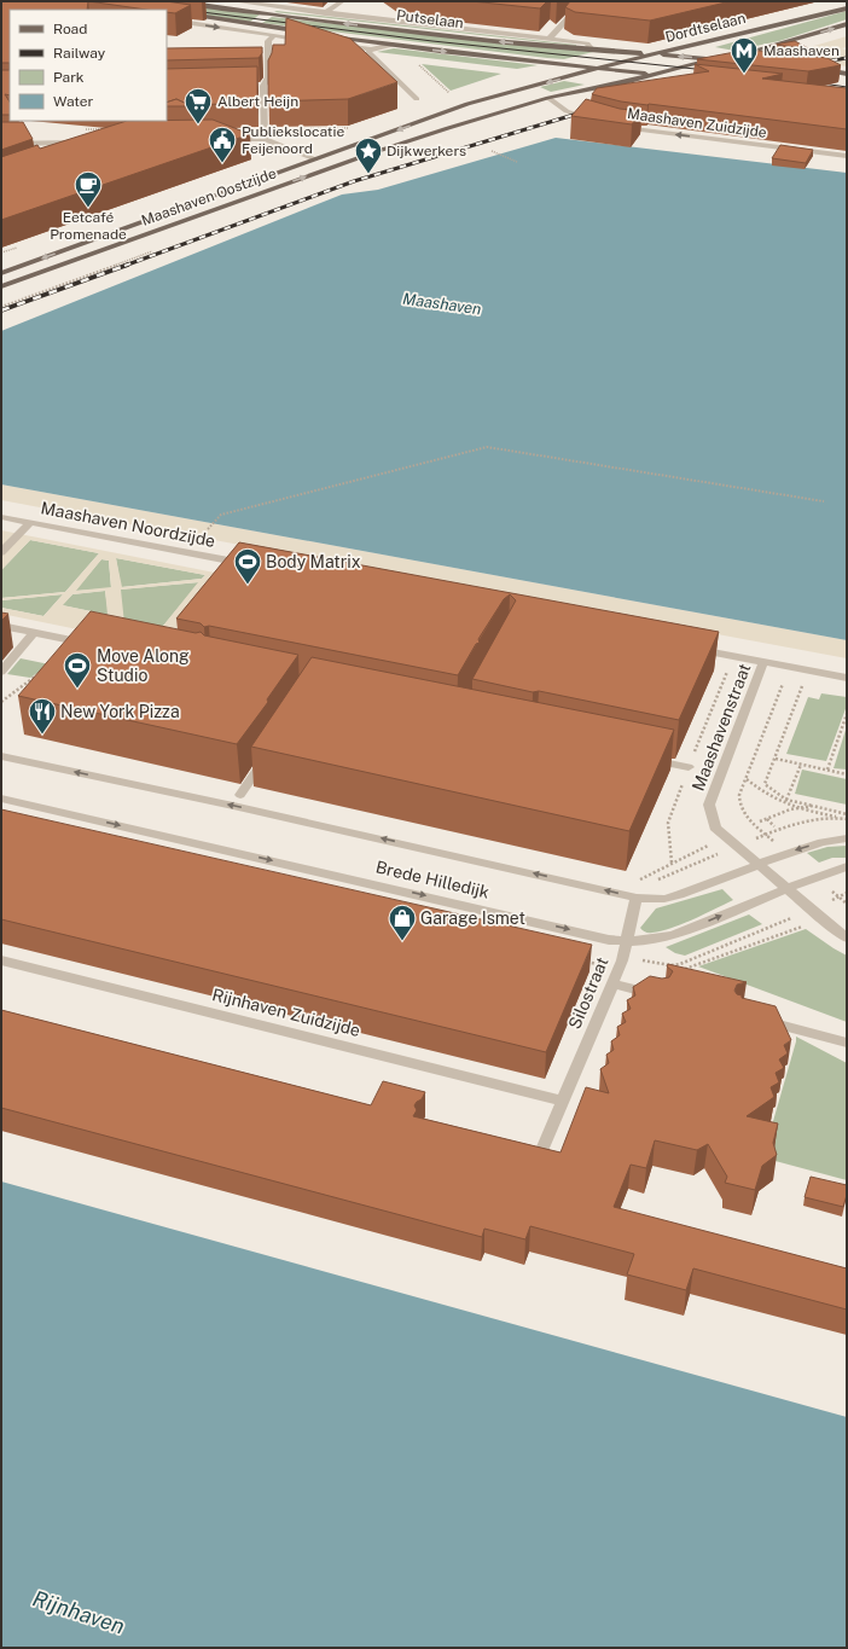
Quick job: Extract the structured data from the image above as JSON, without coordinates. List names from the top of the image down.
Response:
{
  "streets": {
    "main road": ["Putselaan", "Dordtselaan", "Maashaven Oostzijde"],
    "street": [
      "Maashaven Zuidzijde",
      "Maashaven Noordzijde",
      "Maashavenstraat",
      "Brede Hilledijk",
      "Silostraat",
      "Rijnhaven Zuidzijde"
    ]
  },
  "crossings": [
    ["Putselaan", "Dordtselaan"],
    ["Putselaan", "Maashaven Oostzijde"],
    ["Dordtselaan", "Maashaven Oostzijde"],
    ["Maashavenstraat", "Brede Hilledijk"],
    ["Brede Hilledijk", "Silostraat"],
    ["Silostraat", "Rijnhaven Zuidzijde"]
  ],
  "one_way": ["Maashaven Zuidzijde"],
  "water": ["Maashaven", "Rijnhaven"],
  "places": {
    "metro station": ["Maashaven"],
    "supermarket": ["Albert Heijn"],
    "public building": ["Publiekslocatie Feijenoord"],
    "place": ["Dijkwerkers"],
    "cafe": ["Eetcafé Promenade"],
    "sports": ["Body Matrix", "Move Along Studio"],
    "restaurant": ["New York Pizza"],
    "shop": ["Garage Ismet"]
  },
  "legend": [
    "Road",
    "Railway",
    "Park",
    "Water"
  ]
}
